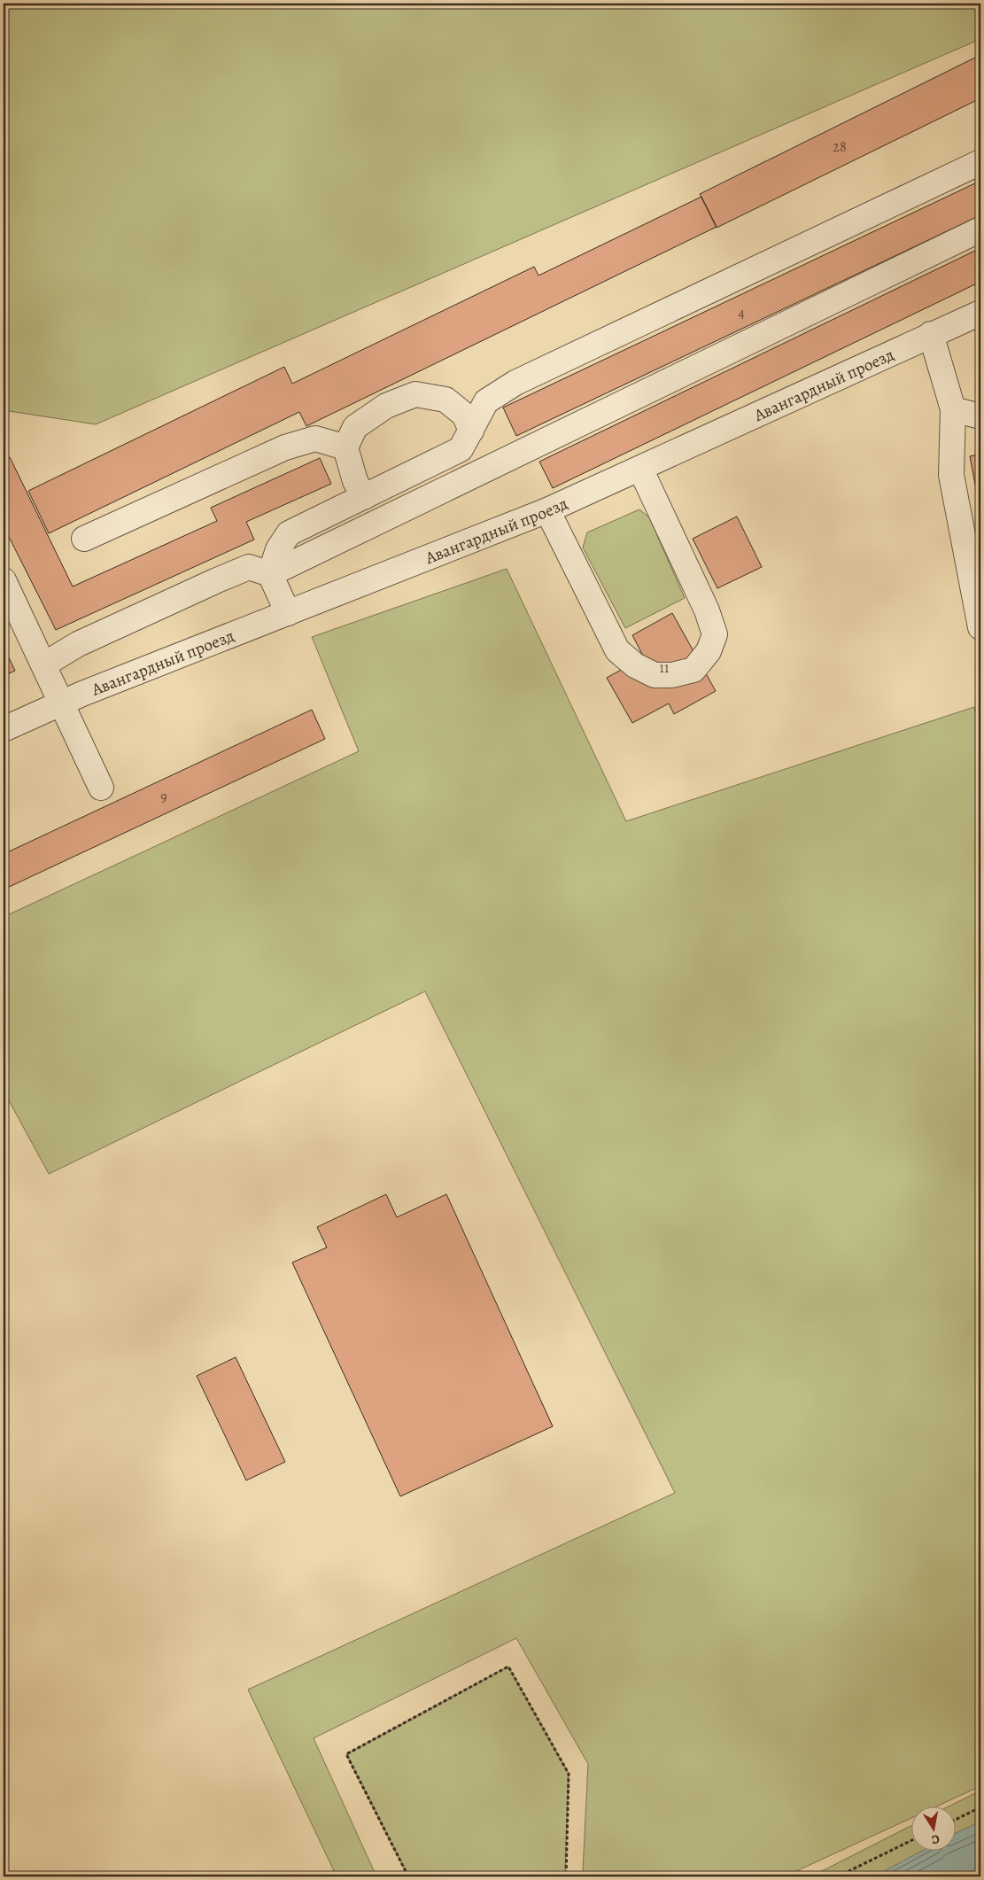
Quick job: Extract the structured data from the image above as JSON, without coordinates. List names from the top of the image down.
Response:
{
  "streets": {
    "street": ["Авангардный проезд"]
  },
  "house_numbers": [
    "28",
    "4",
    "11",
    "9"
  ],
  "north": "bottom"
}
